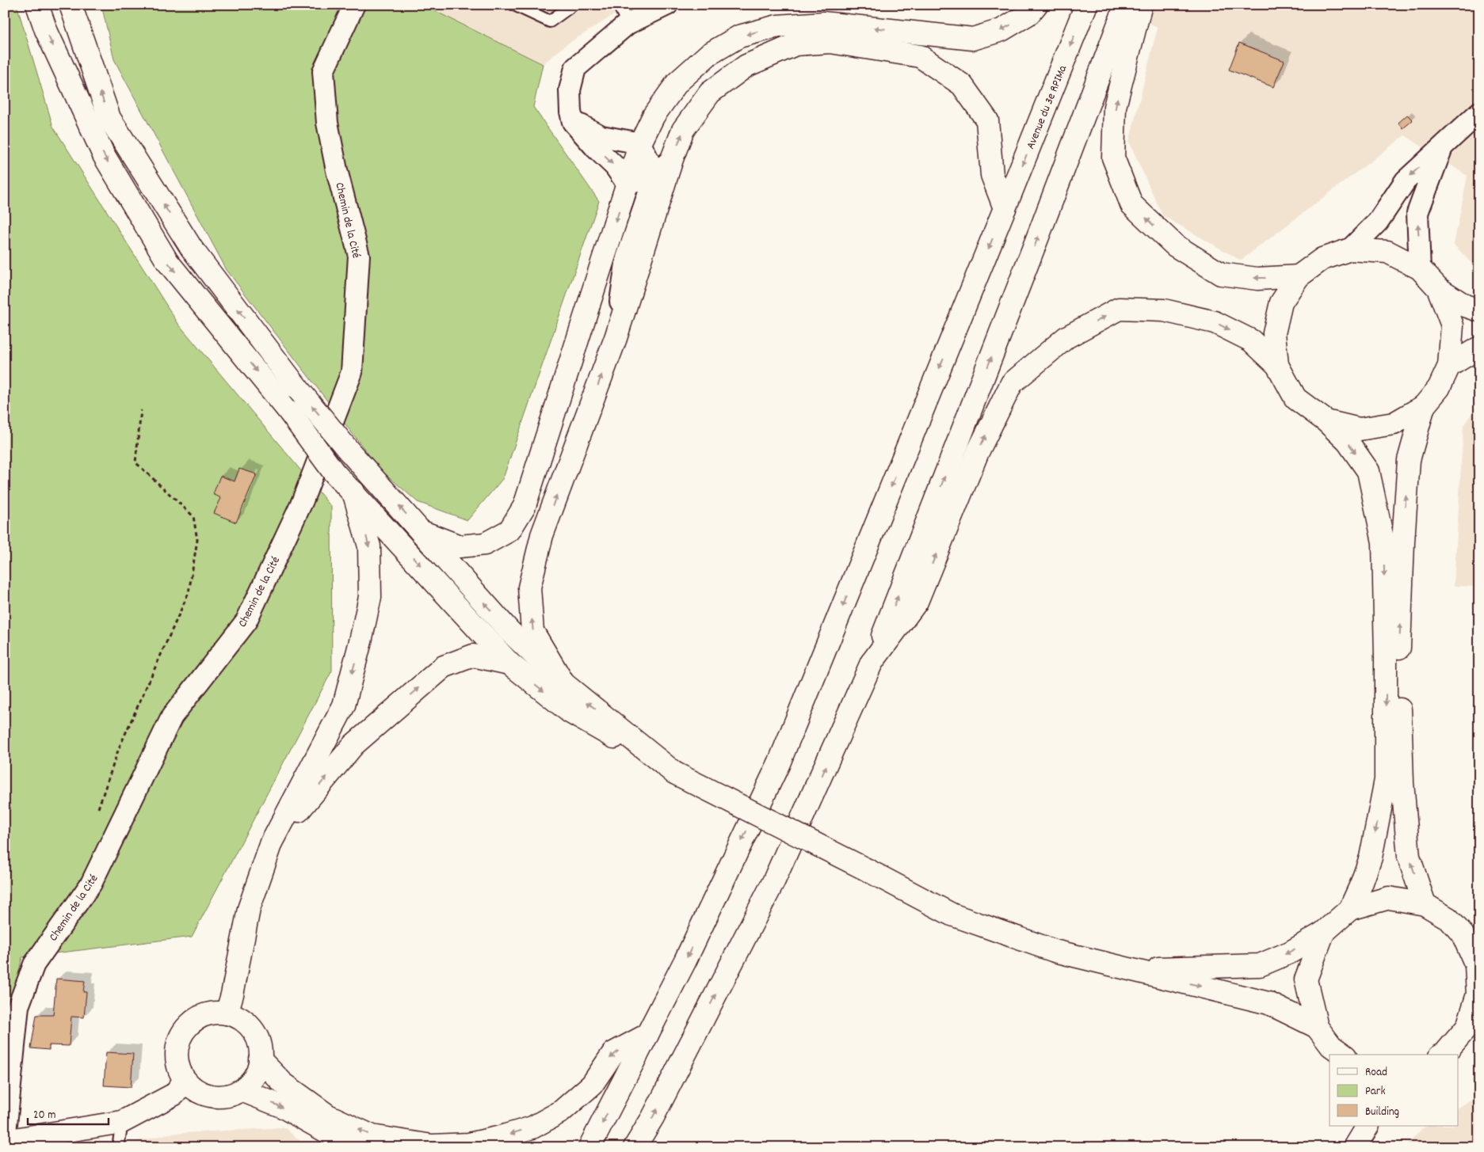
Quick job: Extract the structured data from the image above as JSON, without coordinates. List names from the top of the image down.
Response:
{
  "streets": {
    "main road": ["Avenue du 3e RPIMa"],
    "street": ["Chemin de la Cité"]
  },
  "legend": ["Road", "Park", "Building"],
  "scale_bar": "20 m"
}
